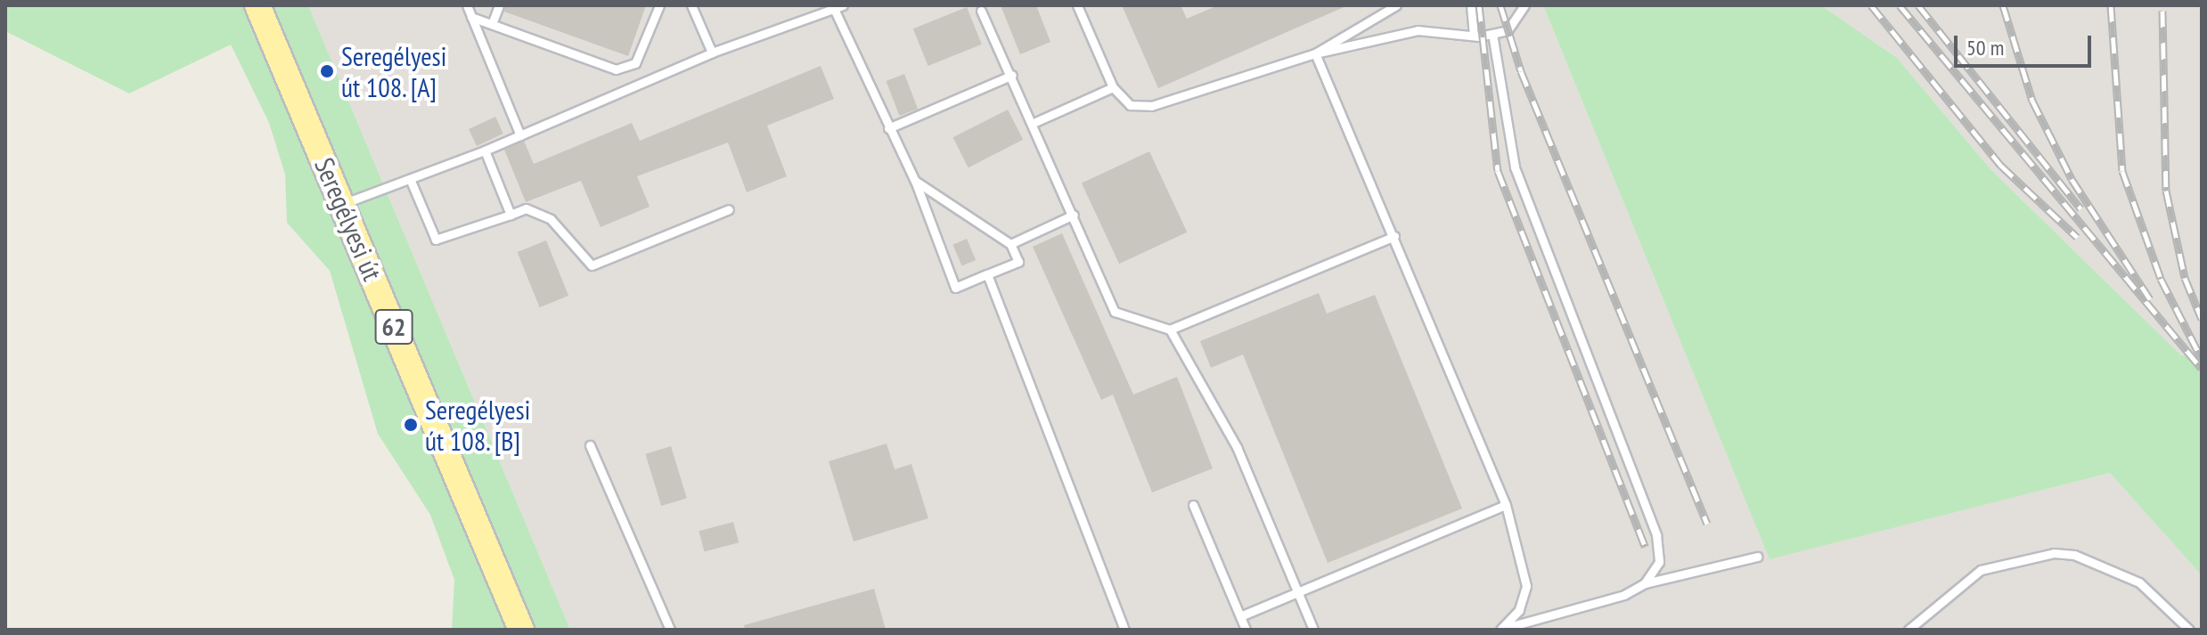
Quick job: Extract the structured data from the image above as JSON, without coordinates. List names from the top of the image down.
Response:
{
  "streets": {
    "main road": ["Seregélyesi út", "62"]
  },
  "places": ["Seregélyesi út 108. [A]", "Seregélyesi út 108. [B]"],
  "scale_bar": "50 m"
}
